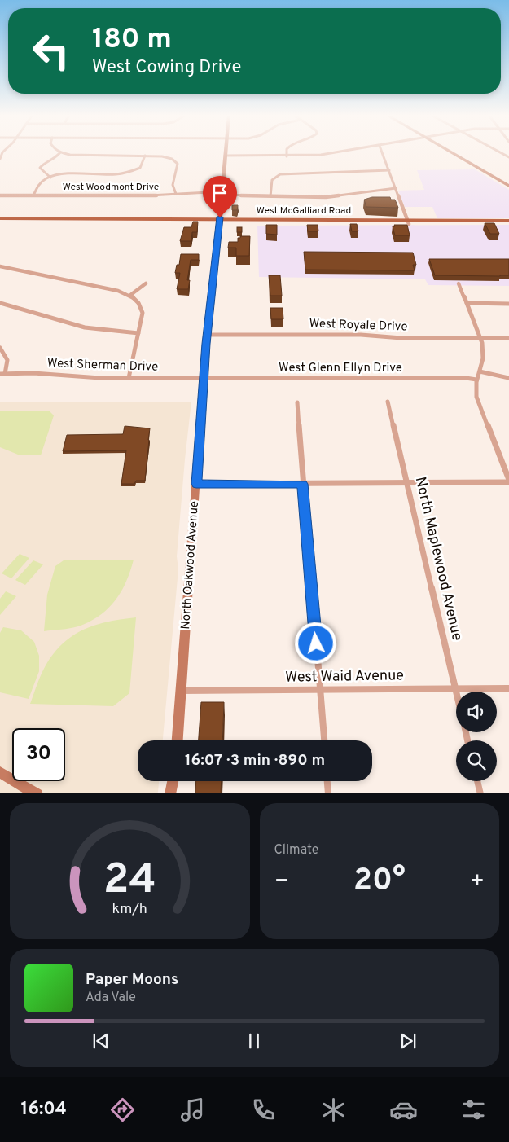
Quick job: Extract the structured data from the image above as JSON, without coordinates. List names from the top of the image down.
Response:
{
  "streets": {
    "main road": ["West McGalliard Road"],
    "street": [
      "West Woodmont Drive",
      "West Royale Drive",
      "West Sherman Drive",
      "West Glenn Ellyn Drive",
      "North Maplewood Avenue",
      "North Oakwood Avenue",
      "West Waid Avenue"
    ]
  },
  "crossings": [
    ["West Woodmont Drive", "North Oakwood Avenue"],
    ["West McGalliard Road", "North Oakwood Avenue"],
    ["West Royale Drive", "North Oakwood Avenue"],
    ["West Sherman Drive", "West Glenn Ellyn Drive"],
    ["West Sherman Drive", "North Oakwood Avenue"],
    ["West Glenn Ellyn Drive", "North Oakwood Avenue"],
    ["North Maplewood Avenue", "West Waid Avenue"],
    ["North Oakwood Avenue", "West Waid Avenue"]
  ],
  "page": {
    "turn": ["180 m", "West Cowing Drive"],
    "limit": "30",
    "trip": "16:07 · 3 min · 890 m",
    "tile": "Climate",
    "heat": ["−", "20°", "+"],
    "song": ["Paper Moons", "Ada Vale"],
    "tabs": "16:04",
    "gauge": ["24", "km/h"]
  }
}
